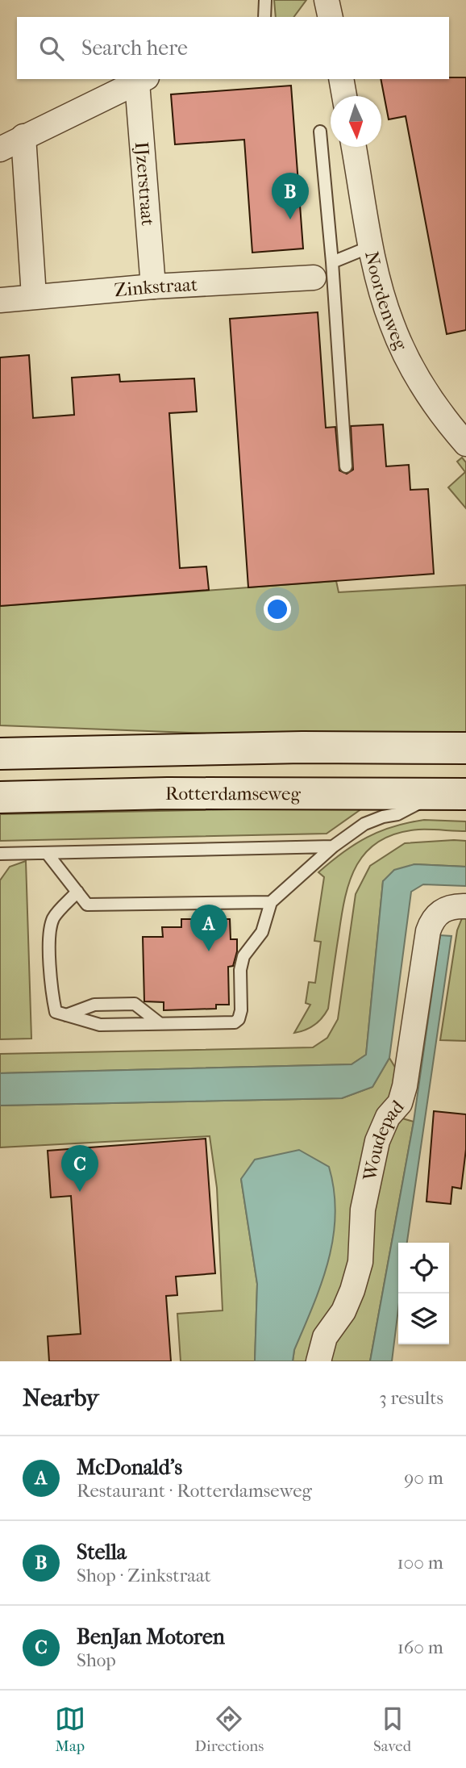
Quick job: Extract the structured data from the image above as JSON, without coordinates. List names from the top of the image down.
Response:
{
  "streets": {
    "main road": ["Rotterdamseweg"],
    "street": [
      "IJzerstraat",
      "Zinkstraat",
      "Noordenweg",
      "Woudepad"
    ]
  },
  "crossings": [
    ["IJzerstraat", "Zinkstraat"]
  ],
  "north": "bottom",
  "page": {
    "search": "Search here",
    "pins": ["B", "A", "C"],
    "heading": ["Nearby", "3 results"],
    "list": [
      {
        "mark": "A",
        "name": "McDonald's",
        "note": "Restaurant · Rotterdamseweg",
        "value": "90 m"
      },
      {
        "mark": "B",
        "name": "Stella",
        "note": "Shop · Zinkstraat",
        "value": "100 m"
      },
      {
        "mark": "C",
        "name": "BenJan Motoren",
        "note": "Shop",
        "value": "160 m"
      }
    ],
    "nav": ["Map", "Directions", "Saved"]
  }
}
